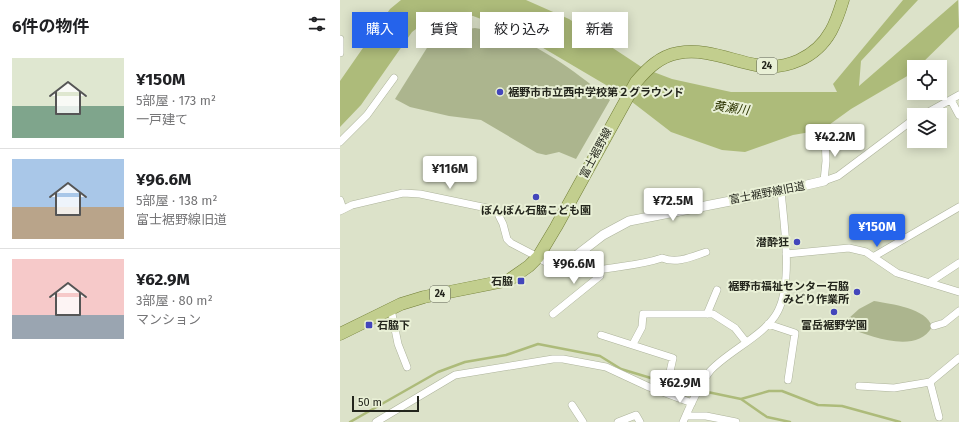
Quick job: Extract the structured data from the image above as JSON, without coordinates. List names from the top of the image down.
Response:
{
  "streets": {
    "main road": ["24", "富士裾野線"],
    "street": ["富士裾野線旧道"]
  },
  "crossings": [
    ["富士裾野線", "富士裾野線旧道"]
  ],
  "water": ["黄瀬川"],
  "places": {
    "other": [
      "裾野市市立西中学校第２グラウンド",
      "ぽんぽん石脇こども園",
      "潜酔狂",
      "裾野市福祉センター石脇 みどり作業所",
      "富岳裾野学園"
    ],
    "transit": ["石脇", "石脇下"]
  },
  "scale_bar": "50 m",
  "page": {
    "heading": "6件の物件",
    "chip": [
      "購入",
      "賃貸",
      "絞り込み",
      "新着"
    ],
    "list": [
      {
        "name": "¥150M",
        "note": "5部屋 · 173 m² · 一戸建て"
      },
      {
        "name": "¥96.6M",
        "note": "5部屋 · 138 m² · 富士裾野線旧道"
      },
      {
        "name": "¥62.9M",
        "note": "3部屋 · 80 m² · マンション"
      }
    ],
    "price": [
      "¥42.2M",
      "¥116M",
      "¥72.5M",
      "¥150M",
      "¥96.6M",
      "¥62.9M"
    ],
    "scale": "50 m"
  }
}
